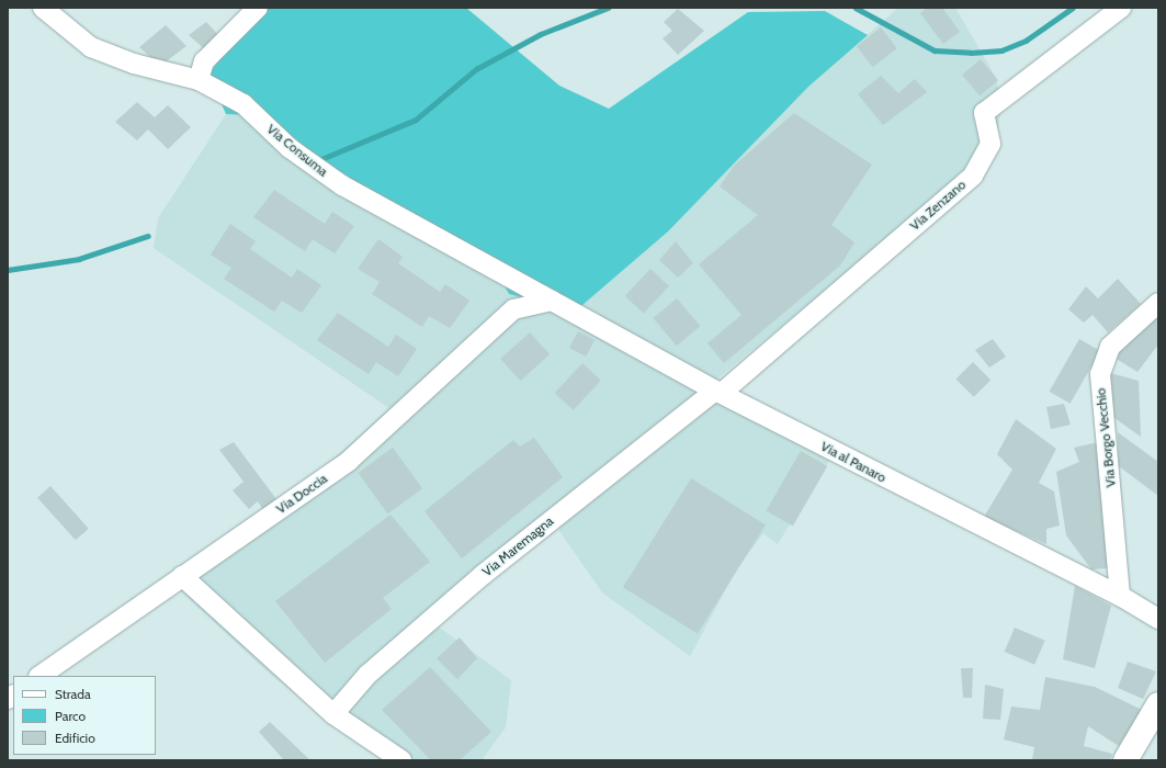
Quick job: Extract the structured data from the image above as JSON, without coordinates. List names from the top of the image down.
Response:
{
  "streets": {
    "street": [
      "Via Consuma",
      "Via Zenzano",
      "Via Borgo Vecchio",
      "Via al Panaro",
      "Via Doccia",
      "Via Maremagna"
    ]
  },
  "crossings": [
    ["Via Consuma", "Via al Panaro"],
    ["Via Consuma", "Via Doccia"],
    ["Via Zenzano", "Via al Panaro"],
    ["Via Zenzano", "Via Maremagna"],
    ["Via Borgo Vecchio", "Via al Panaro"],
    ["Via al Panaro", "Via Doccia"],
    ["Via al Panaro", "Via Maremagna"]
  ],
  "legend": ["Strada", "Parco", "Edificio"]
}
